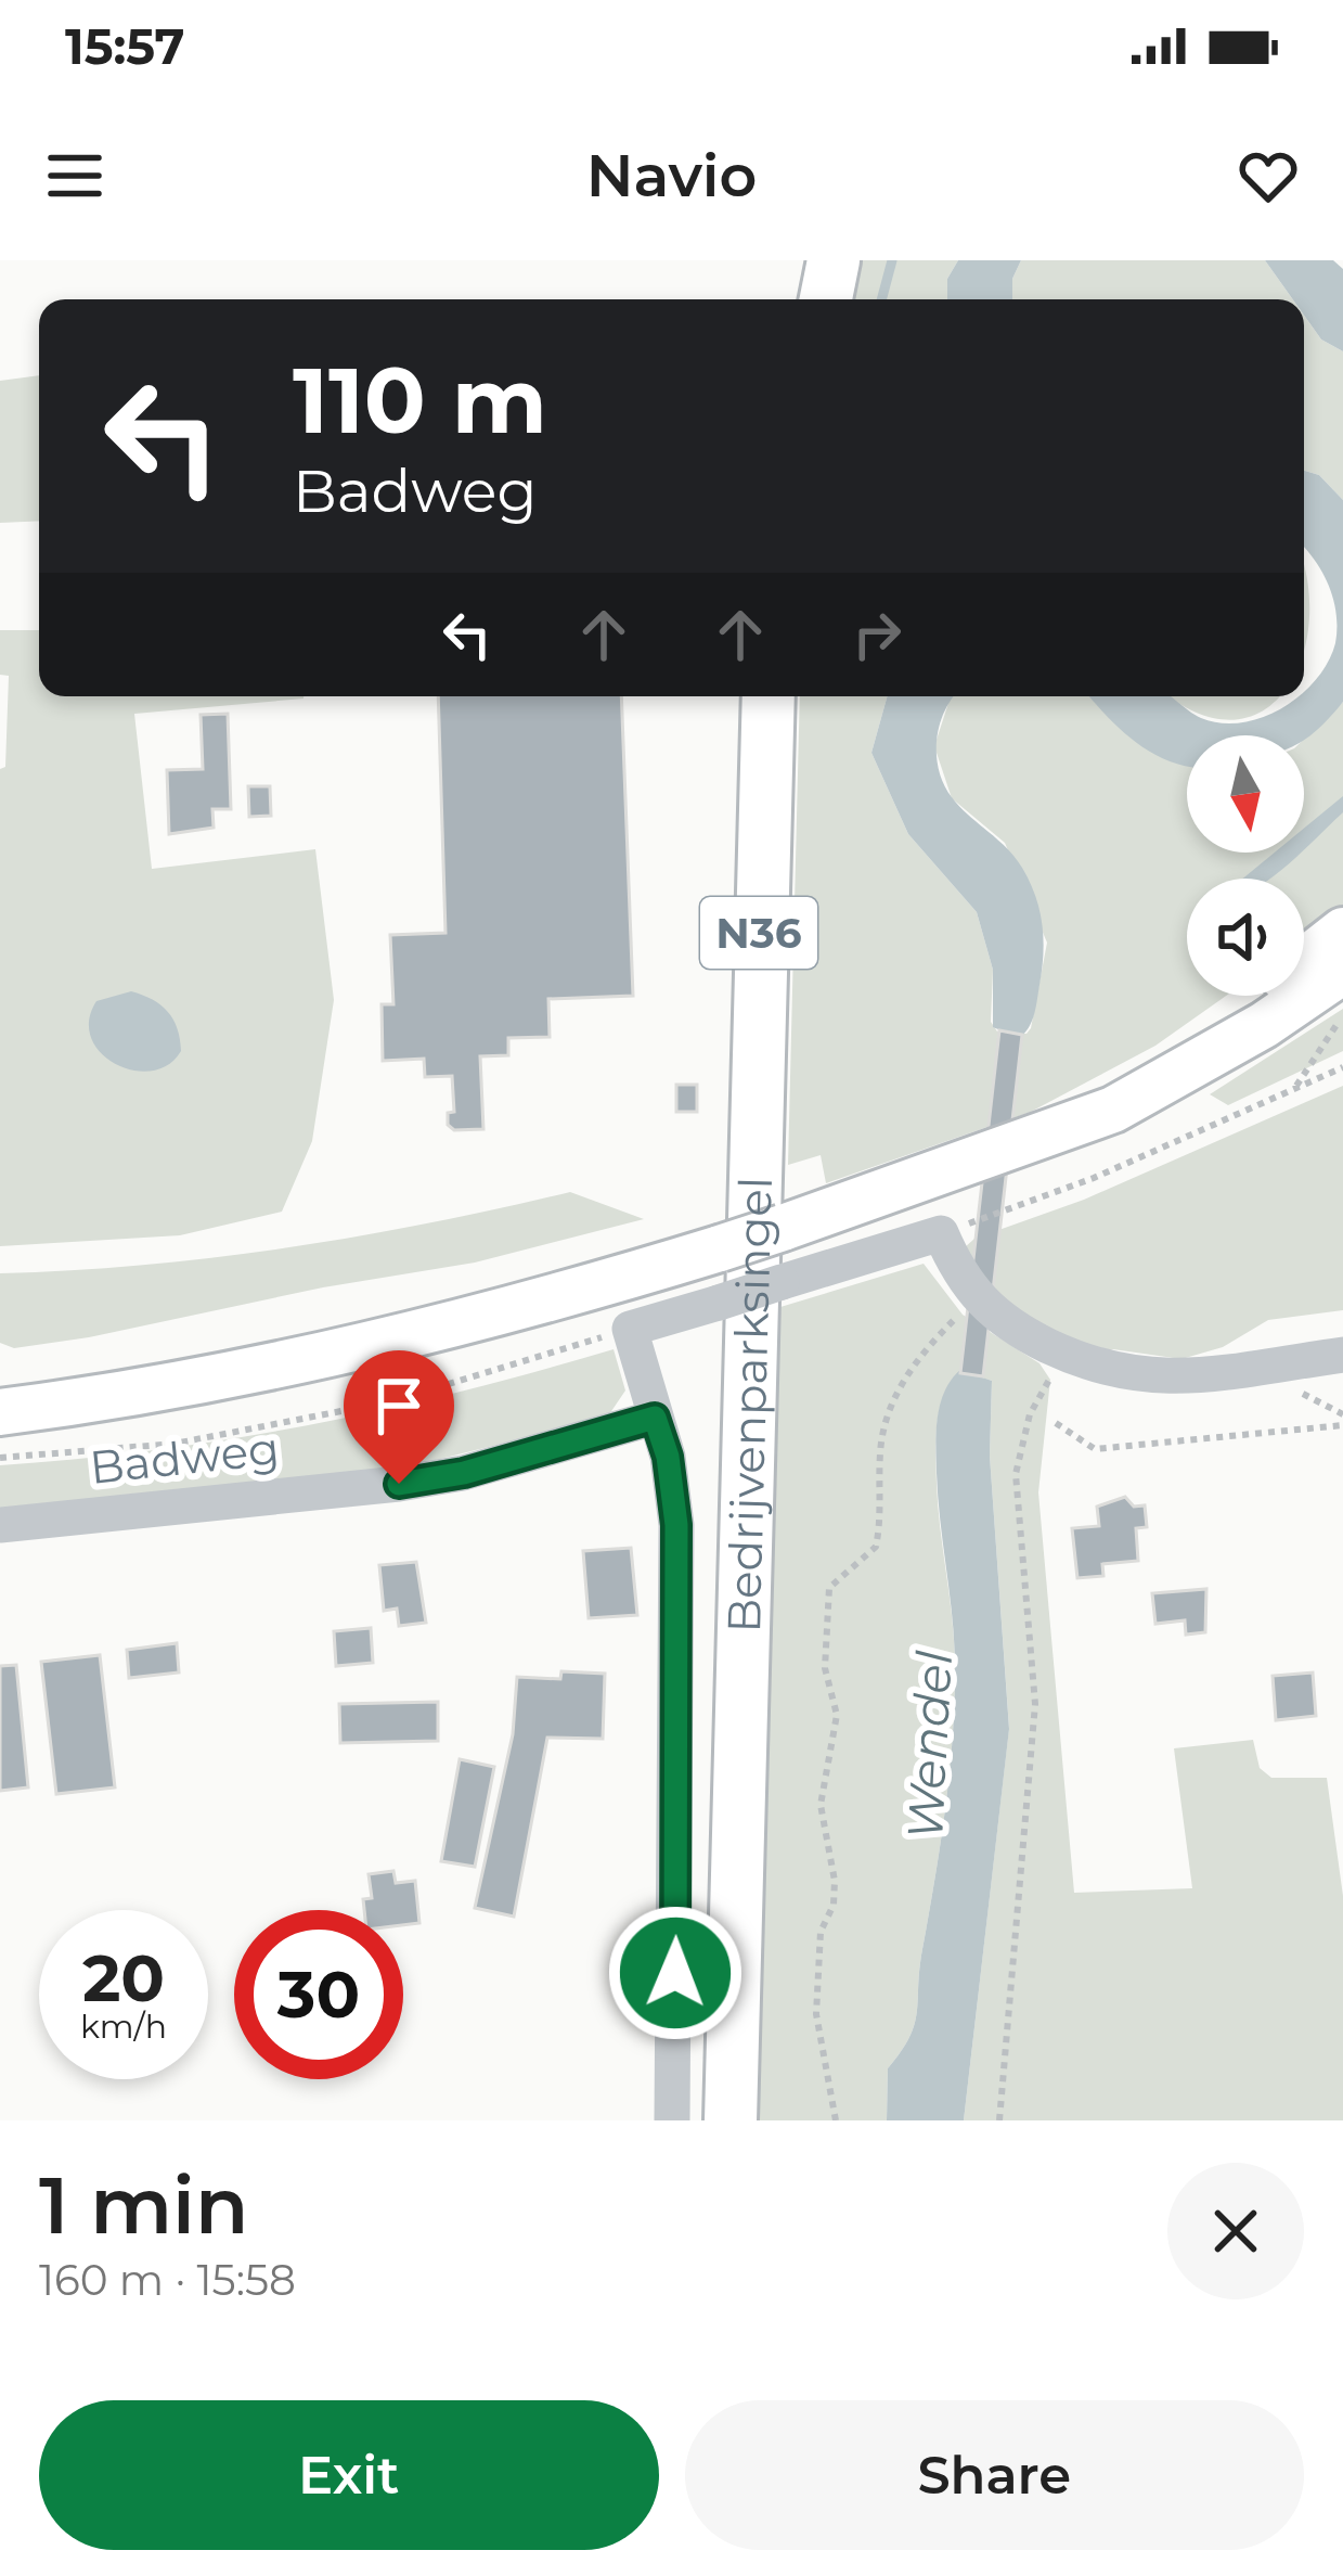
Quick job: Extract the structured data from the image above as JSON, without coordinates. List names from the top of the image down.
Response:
{
  "streets": {
    "highway": ["N36", "Bedrijvenparksingel"],
    "street": ["Badweg"]
  },
  "water": ["Wendel"],
  "north": "bottom",
  "page": {
    "status": "15:57",
    "header": "Navio",
    "turn": ["110 m", "Badweg"],
    "speed": "20 km/h",
    "limit": "30",
    "heading": ["1 min", "160 m · 15:58"],
    "buttons": ["Exit", "Share"]
  }
}
